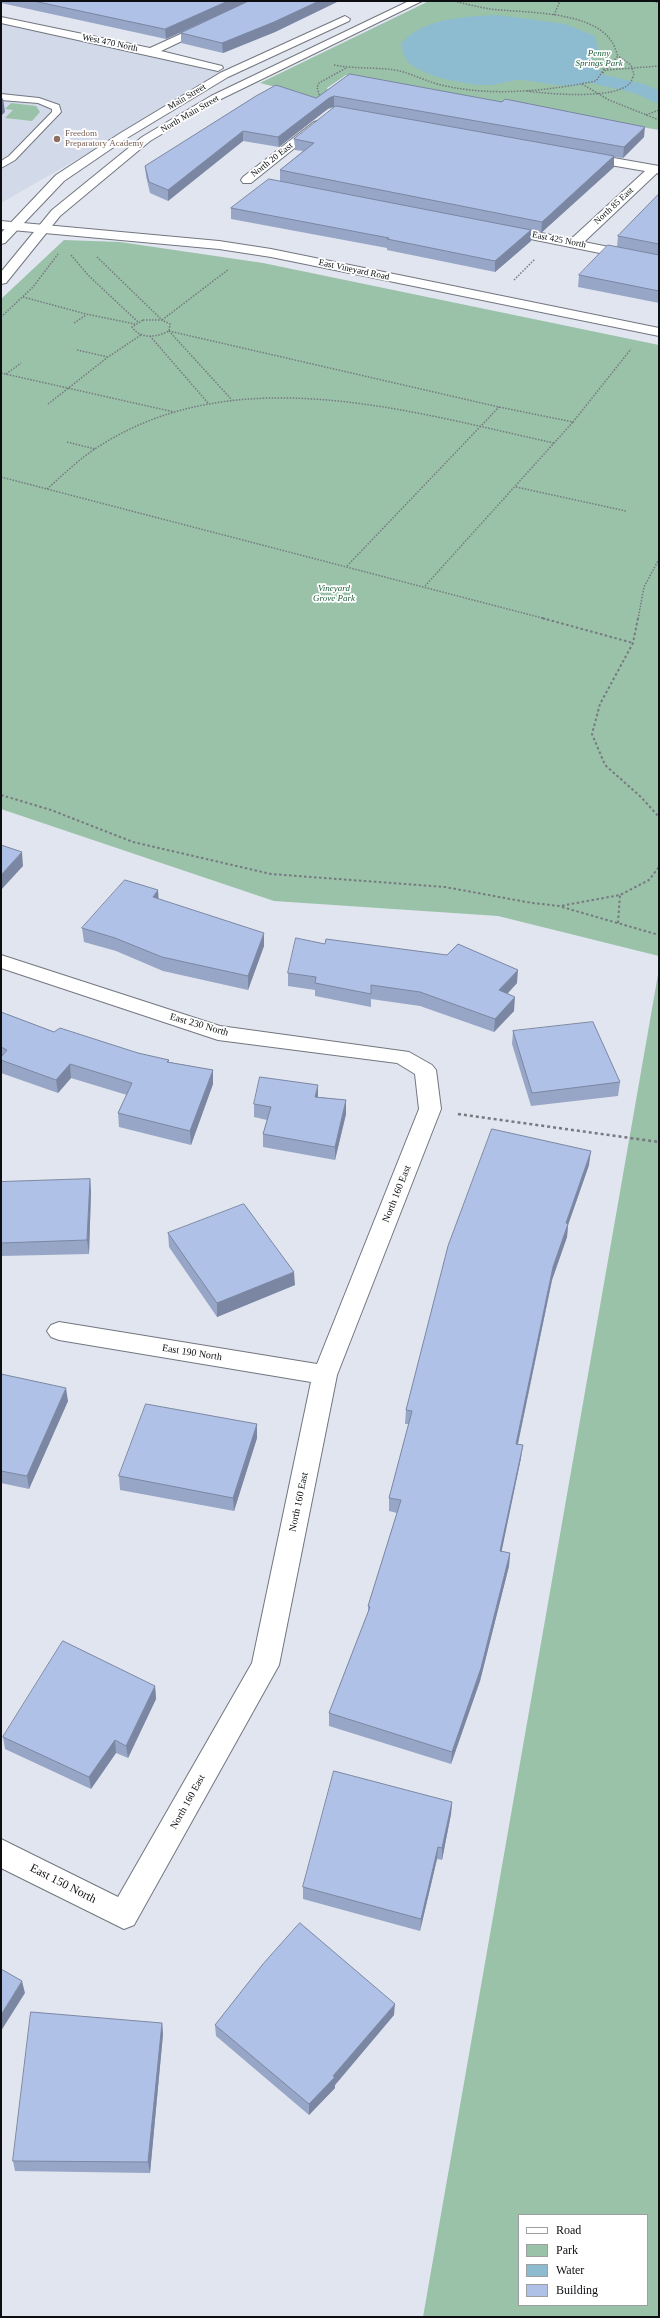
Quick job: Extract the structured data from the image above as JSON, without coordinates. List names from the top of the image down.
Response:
{
  "streets": {
    "street": [
      "West 470 North",
      "Main Street",
      "North Main Street",
      "North 20 East",
      "North 85 East",
      "East 425 North",
      "East Vineyard Road",
      "East 230 North",
      "North 160 East",
      "East 190 North",
      "East 150 North"
    ]
  },
  "crossings": [
    ["West 470 North", "Main Street"],
    ["Main Street", "East Vineyard Road"],
    ["North Main Street", "East Vineyard Road"],
    ["North 85 East", "East 425 North"],
    ["East 230 North", "North 160 East"],
    ["North 160 East", "East 190 North"],
    ["North 160 East", "East 150 North"]
  ],
  "parks": ["Penny Springs Park", "Vineyard Grove Park"],
  "places": ["Freedom Preparatory Academy"],
  "legend": [
    "Road",
    "Park",
    "Water",
    "Building"
  ]
}
